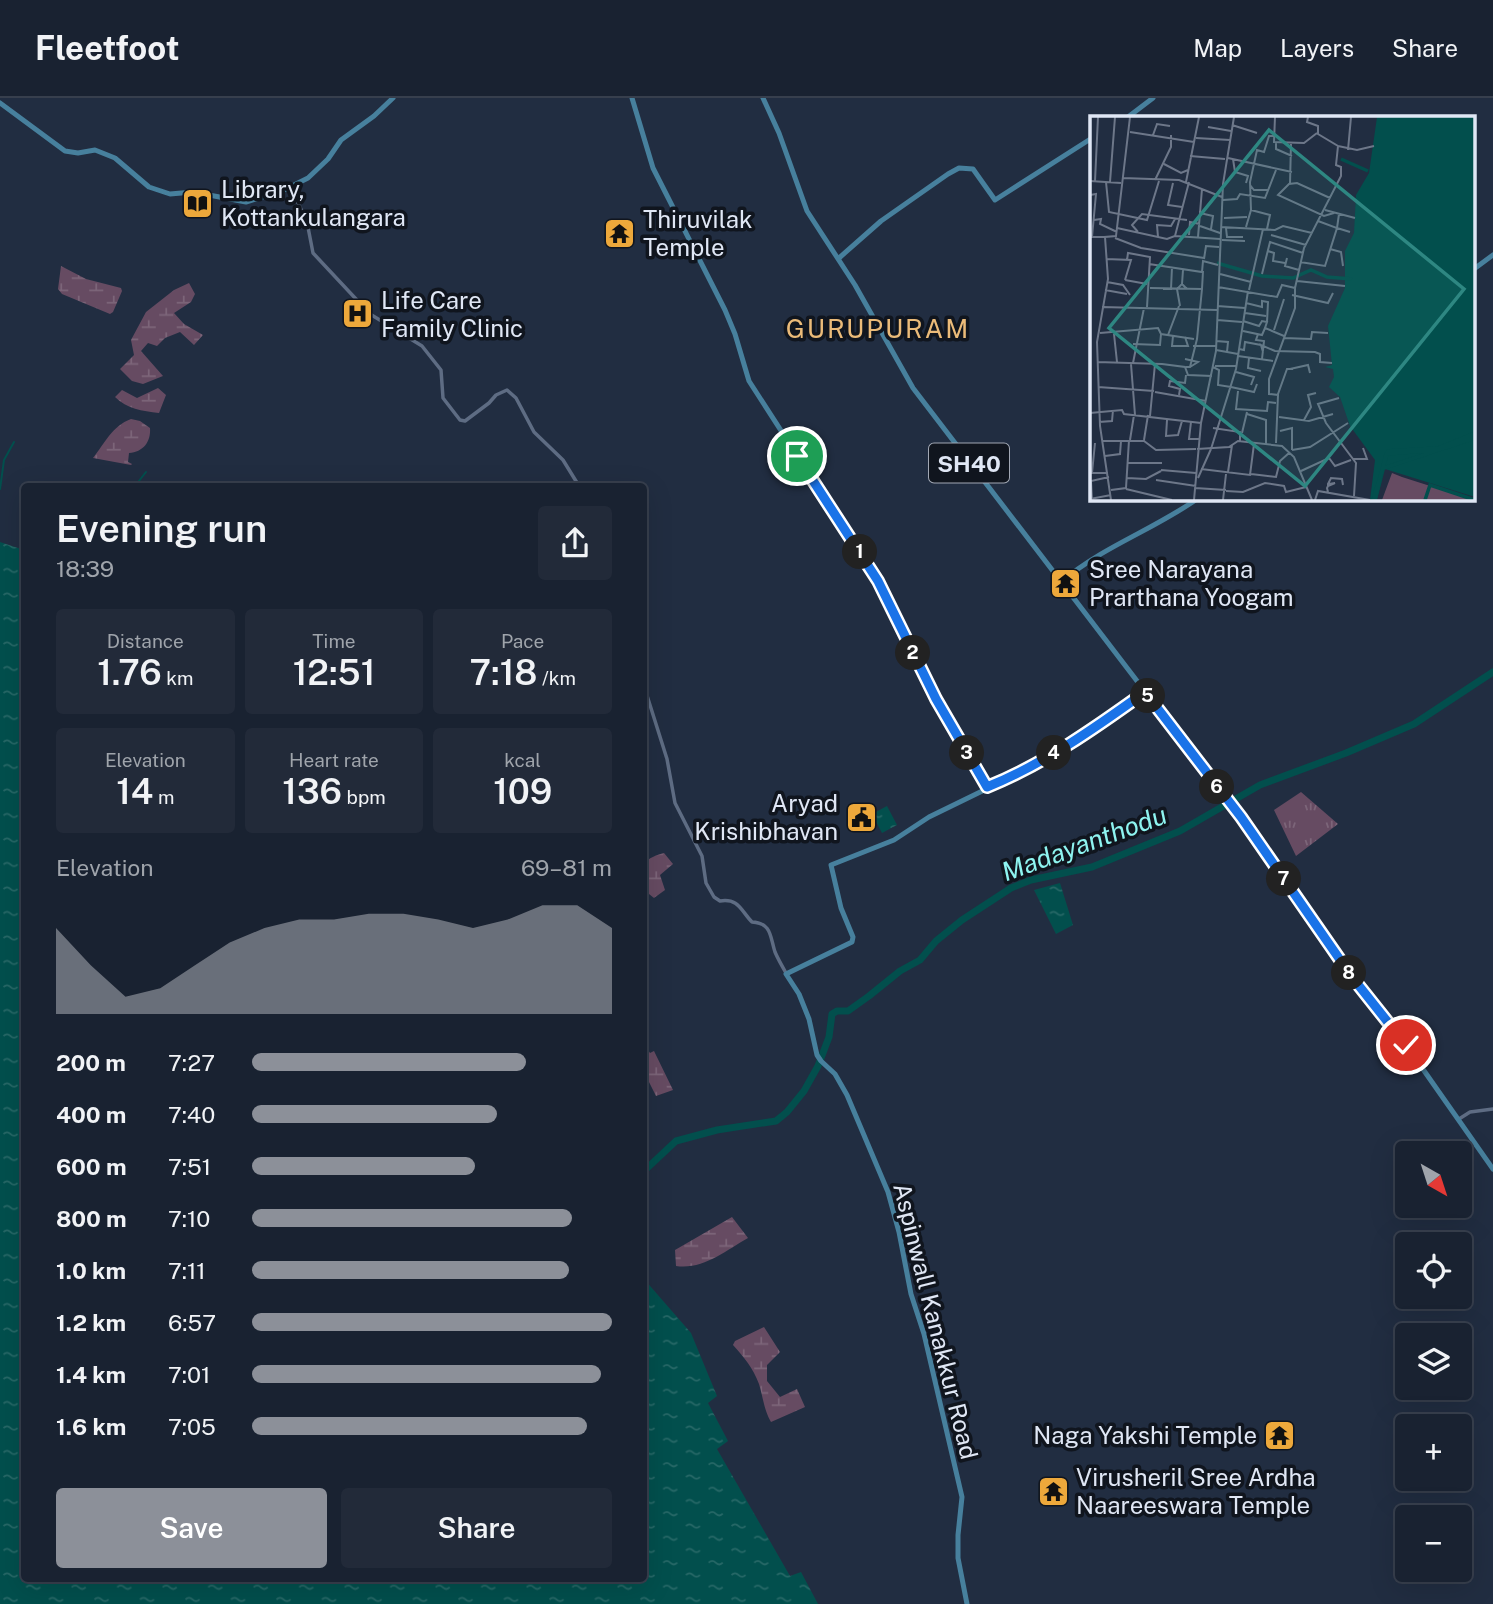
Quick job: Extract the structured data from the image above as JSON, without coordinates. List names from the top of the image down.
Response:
{
  "streets": {
    "main road": ["SH40", "Aspinwall Kanakkur Road"]
  },
  "districts": ["GURUPURAM"],
  "water": ["Madayanthodu"],
  "places": {
    "library": ["Library, Kottankulangara"],
    "temple": [
      "Thiruvilak Temple",
      "Sree Narayana Prarthana Yoogam",
      "Naga Yakshi Temple",
      "Virusheril Sree Ardha Naareeswara Temple"
    ],
    "hospital": ["Life Care Family Clinic"],
    "public building": ["Aryad Krishibhavan"]
  },
  "north": "bottom right",
  "page": {
    "header": "Fleetfoot",
    "nav": ["Map", "Layers", "Share"],
    "heading": ["Evening run", "18:39"],
    "pins": [
      "1",
      "2",
      "5",
      "3",
      "4",
      "6",
      "7",
      "8"
    ],
    "stats": [
      ["Distance", "1.76 km"],
      ["Time", "12:51"],
      ["Pace", "7:18 /km"],
      ["Elevation", "14 m"],
      ["Heart rate", "136 bpm"],
      ["kcal", "109"]
    ],
    "chart": ["Elevation", "69–81 m"],
    "list": [
      {
        "name": "200 m",
        "note": "7:27"
      },
      {
        "name": "400 m",
        "note": "7:40"
      },
      {
        "name": "600 m",
        "note": "7:51"
      },
      {
        "name": "800 m",
        "note": "7:10"
      },
      {
        "name": "1.0 km",
        "note": "7:11"
      },
      {
        "name": "1.2 km",
        "note": "6:57"
      },
      {
        "name": "1.4 km",
        "note": "7:01"
      },
      {
        "name": "1.6 km",
        "note": "7:05"
      }
    ],
    "map_buttons": ["+", "−"],
    "buttons": ["Save", "Share"]
  }
}
